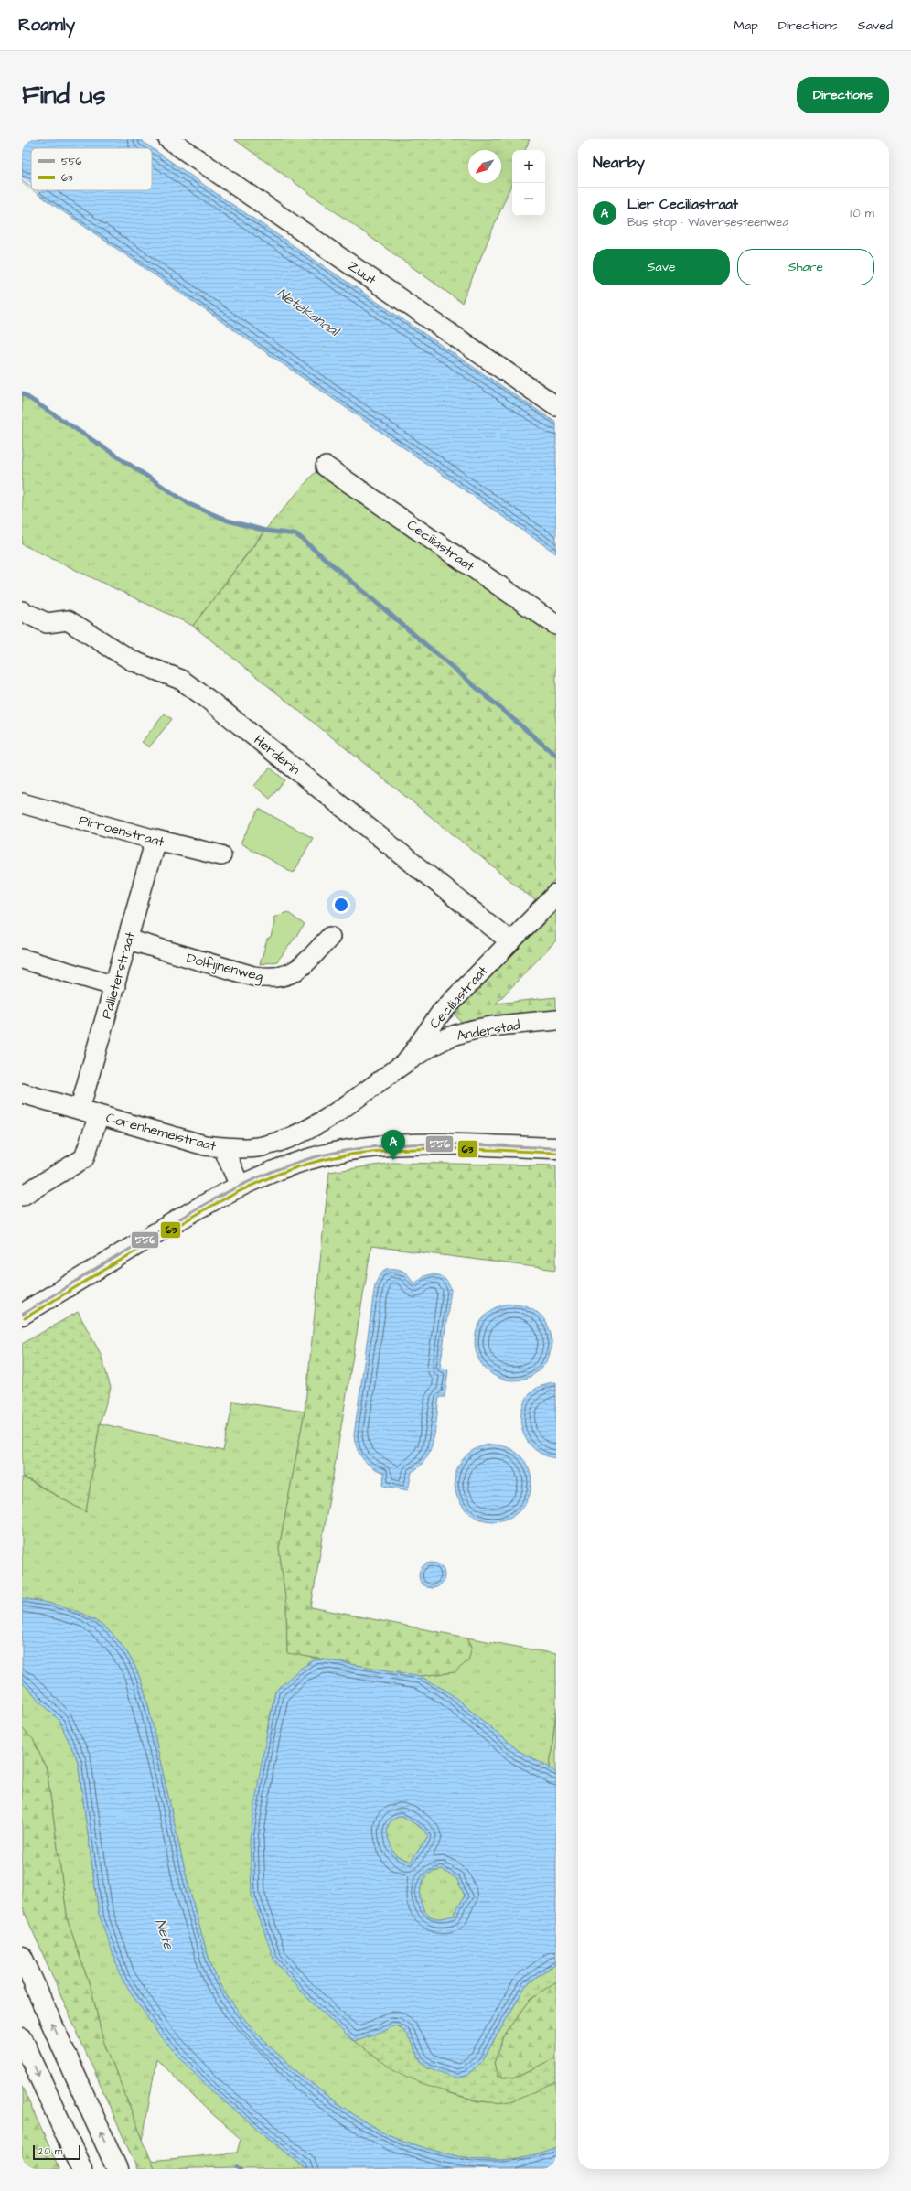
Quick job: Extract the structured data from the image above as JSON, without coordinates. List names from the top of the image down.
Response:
{
  "streets": {
    "street": [
      "Zuut",
      "Ceciliastraat",
      "Herderin",
      "Pirroenstraat",
      "Dolfijnenweg",
      "Pallieterstraat",
      "Anderstad",
      "Corenhemelstraat"
    ]
  },
  "crossings": [
    ["Ceciliastraat", "Herderin"],
    ["Ceciliastraat", "Anderstad"],
    ["Ceciliastraat", "Corenhemelstraat"],
    ["Pirroenstraat", "Pallieterstraat"],
    ["Dolfijnenweg", "Pallieterstraat"],
    ["Pallieterstraat", "Corenhemelstraat"]
  ],
  "water": ["Netekanaal", "Nete"],
  "lines": ["transit line 556", "transit line 63"],
  "legend": ["556", "63"],
  "scale_bar": "20 m",
  "north": "bottom left",
  "page": {
    "header": "Roamly",
    "nav": ["Map", "Directions", "Saved"],
    "buttons": [
      "Directions",
      ["Save", "Share"]
    ],
    "title": "Find us",
    "heading": "Nearby",
    "map_buttons": ["+", "−"],
    "list": [
      {
        "mark": "A",
        "name": "Lier Ceciliastraat",
        "note": "Bus stop · Waversesteenweg",
        "value": "110 m"
      }
    ],
    "pins": "A",
    "scale": "20 m"
  }
}
